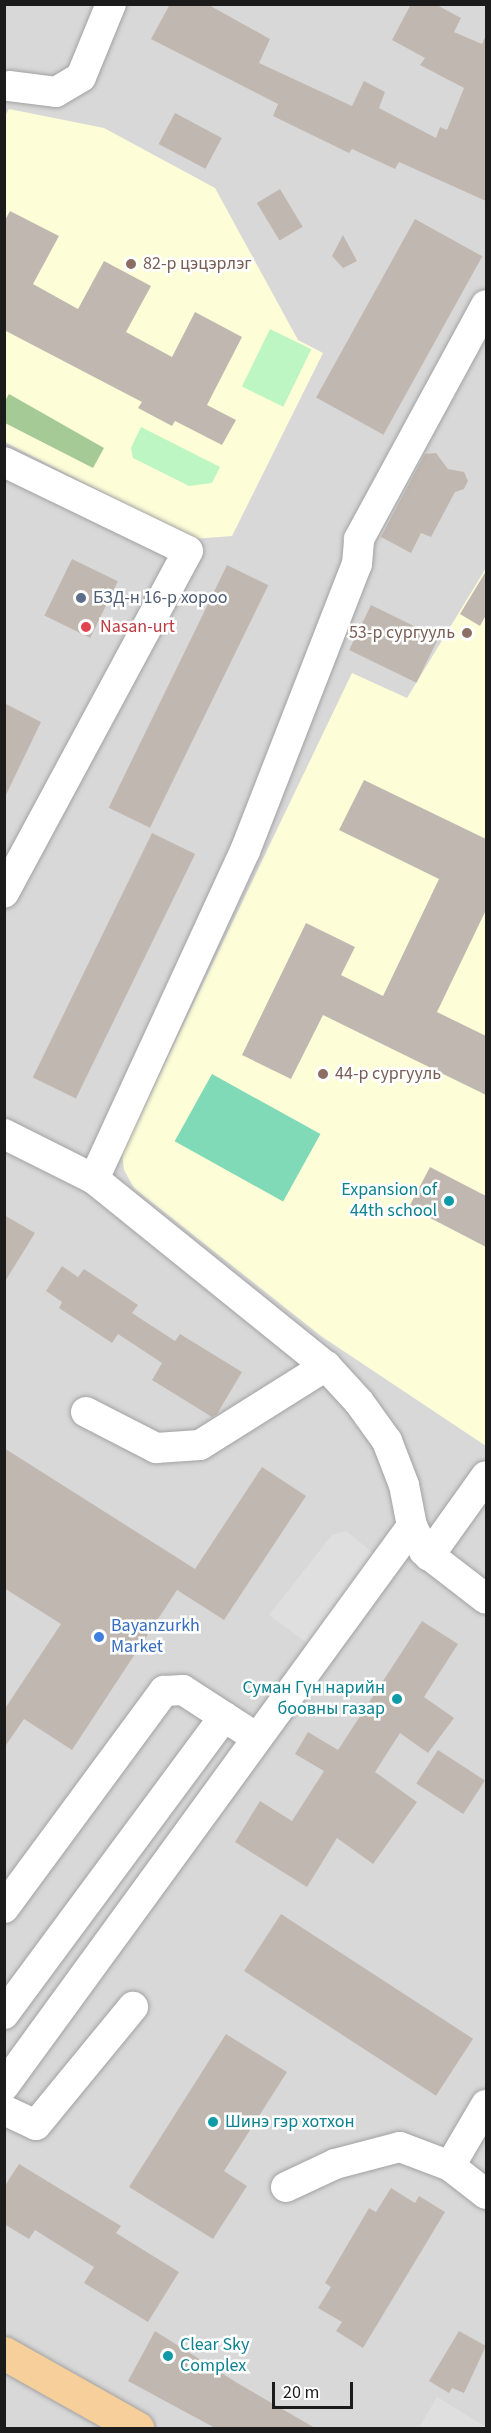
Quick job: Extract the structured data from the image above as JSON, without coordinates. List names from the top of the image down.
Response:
{
  "places": [
    "82-р цэцэрлэг",
    "БЗД-н 16-р хороо",
    "Nasan-urt",
    "53-р сургууль",
    "44-р сургууль",
    "Expansion of 44th school",
    "Bayanzurkh Market",
    "Суман Гүн нарийн боовны газар",
    "Шинэ гэр хотхон",
    "Clear Sky Complex"
  ],
  "scale_bar": "20 m"
}
